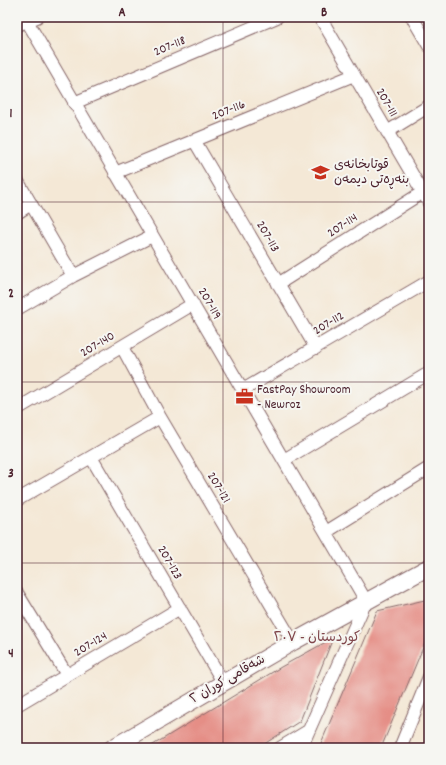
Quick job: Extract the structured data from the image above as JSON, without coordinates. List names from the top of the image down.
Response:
{
  "streets": {
    "street": [
      "207-118",
      "207-111",
      "207-116",
      "207-114",
      "207-113",
      "207-119",
      "207-112",
      "207-140",
      "207-121",
      "207-123",
      "207-124",
      "شەقامی کوران ٢"
    ]
  },
  "crossings": [
    ["207-118", "207-119"],
    ["207-111", "207-116"],
    ["207-111", "207-114"],
    ["207-116", "207-113"],
    ["207-116", "207-119"],
    ["207-114", "207-113"],
    ["207-113", "207-112"],
    ["207-119", "207-112"],
    ["207-119", "207-140"],
    ["207-119", "شەقامی کوران ٢"],
    ["207-140", "207-121"],
    ["207-121", "شەقامی کوران ٢"],
    ["207-123", "207-124"],
    ["207-123", "شەقامی کوران ٢"]
  ],
  "districts": ["کوردستان - ٢٠٧"],
  "places": {
    "school or university": ["قوتابخانەی بنەڕەتی دیمەن"],
    "office": ["FastPay Showroom - Newroz"]
  },
  "grid": {
    "columns": ["A", "B"],
    "rows": [
      "1",
      "2",
      "3",
      "4"
    ]
  }
}
